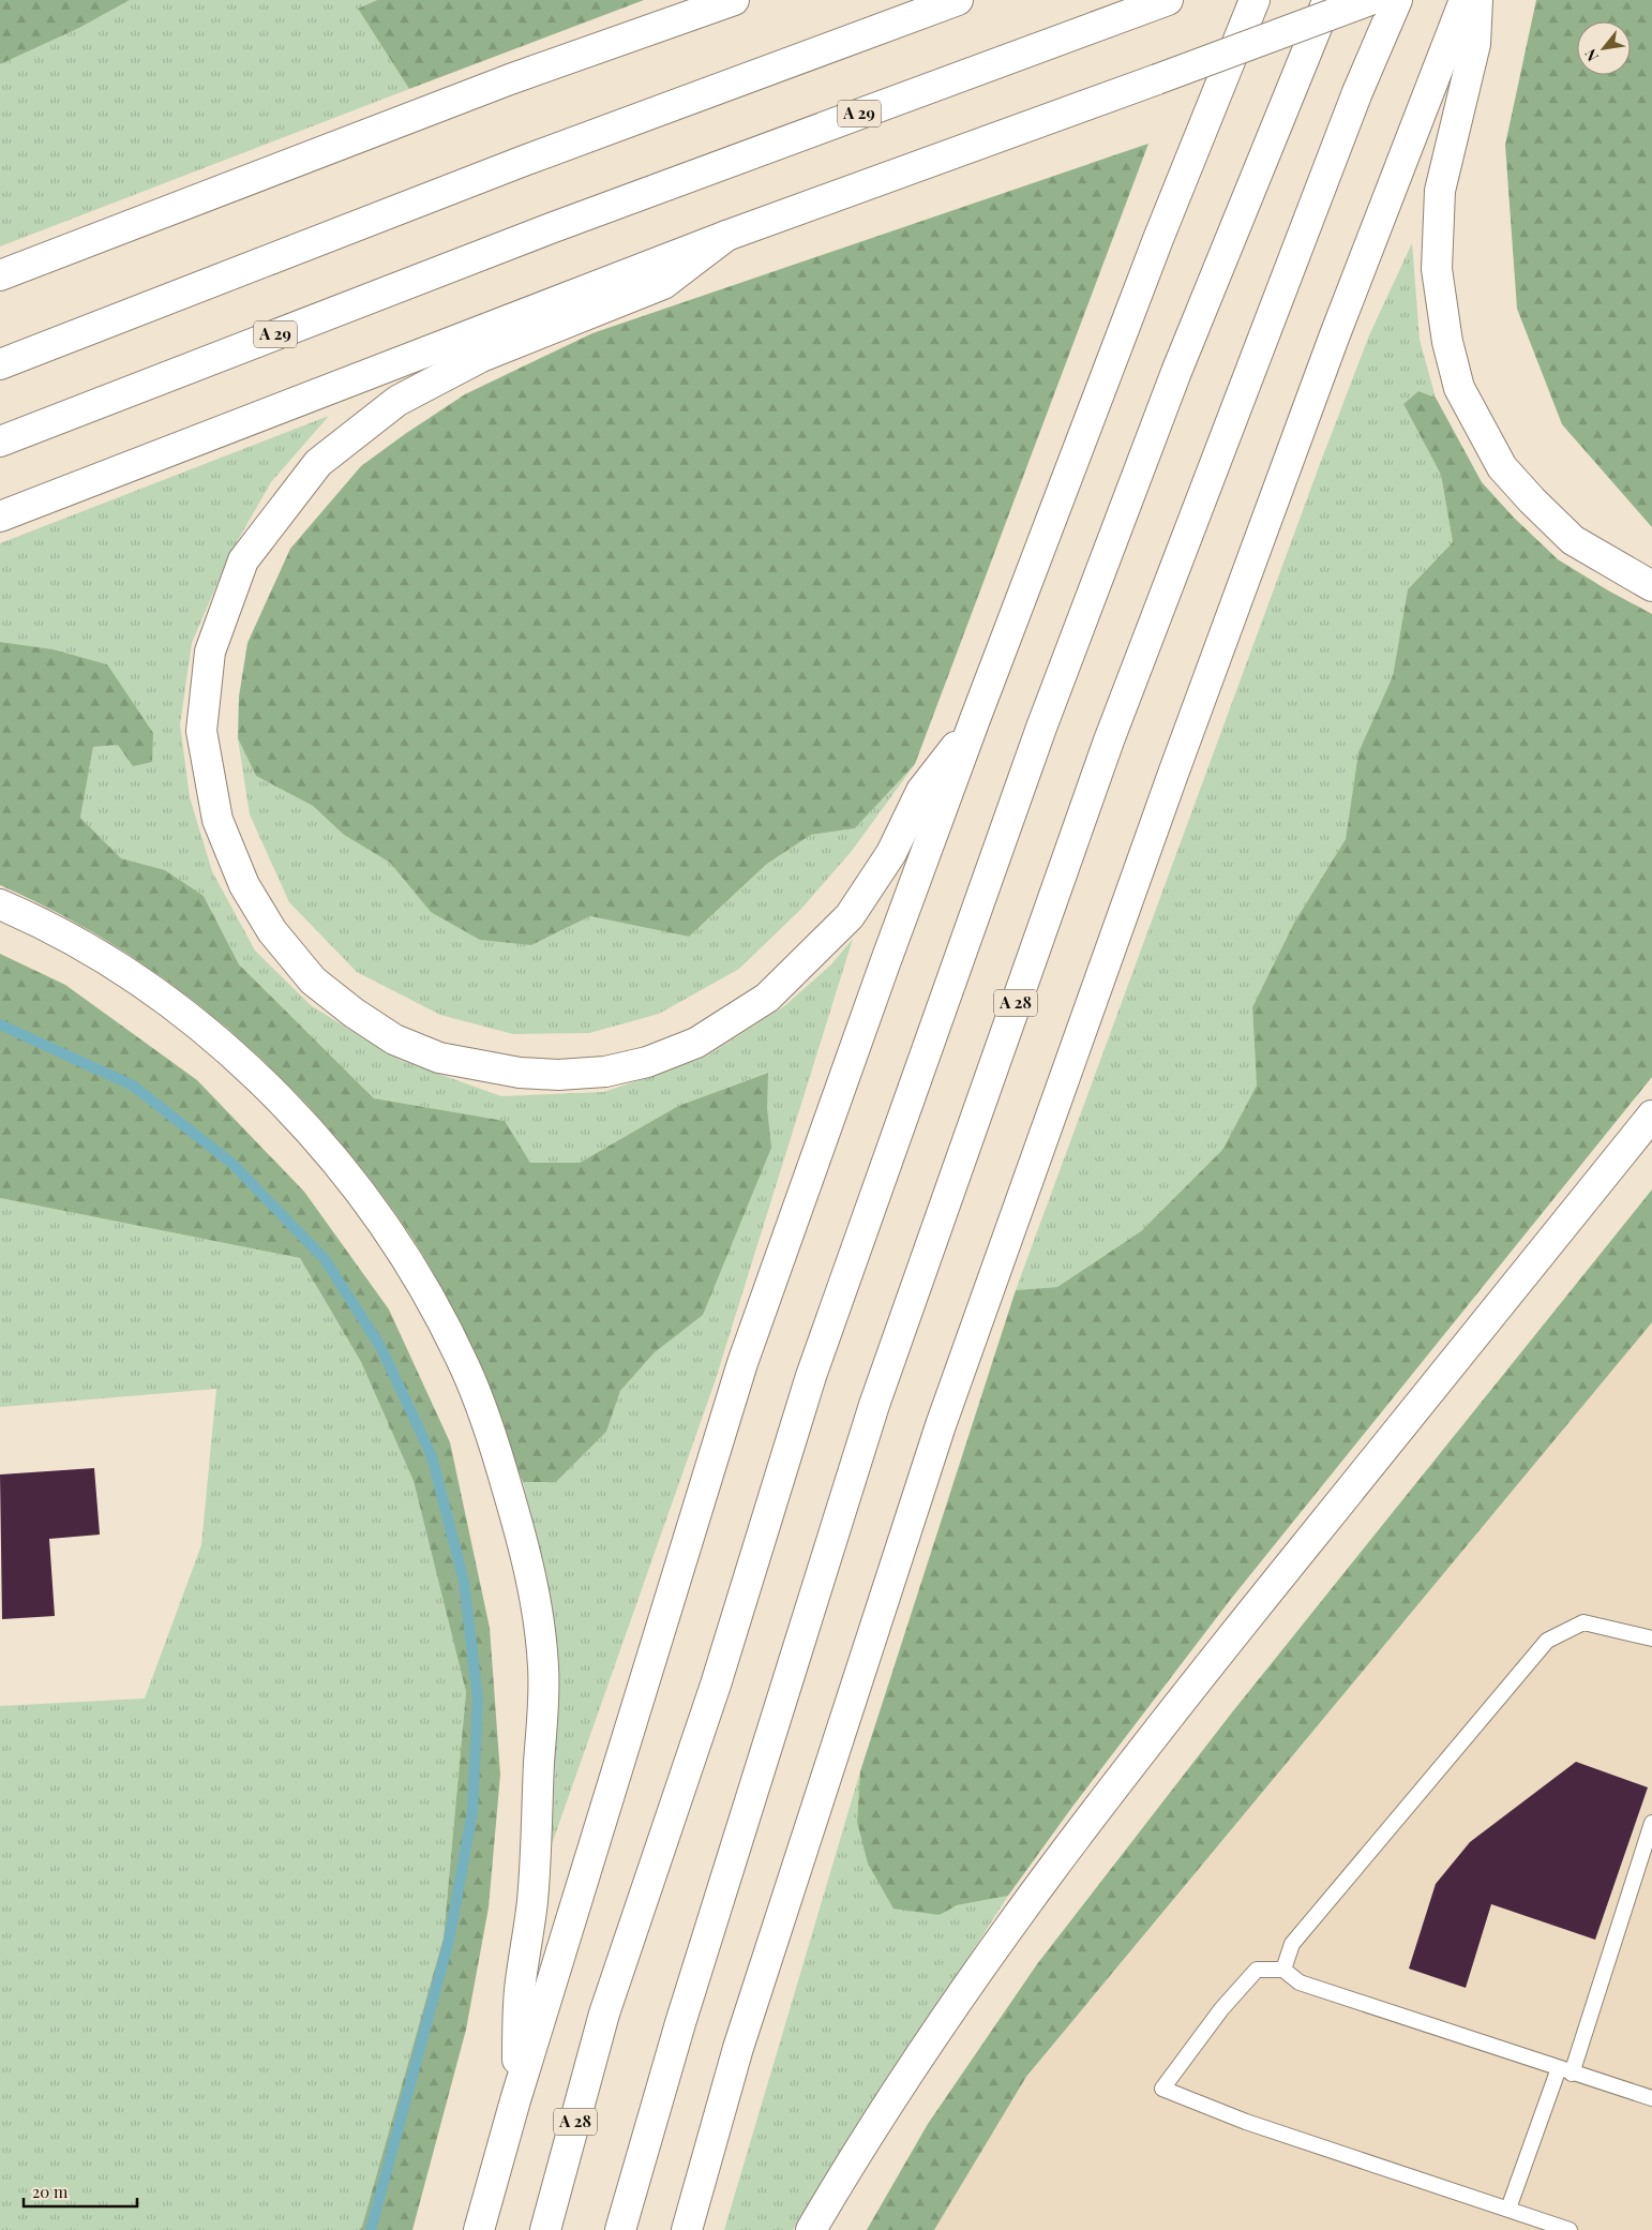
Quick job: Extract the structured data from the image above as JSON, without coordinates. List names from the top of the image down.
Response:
{
  "streets": {
    "highway": ["A 29", "A 28"]
  },
  "scale_bar": "20 m",
  "north": "bottom left"
}
